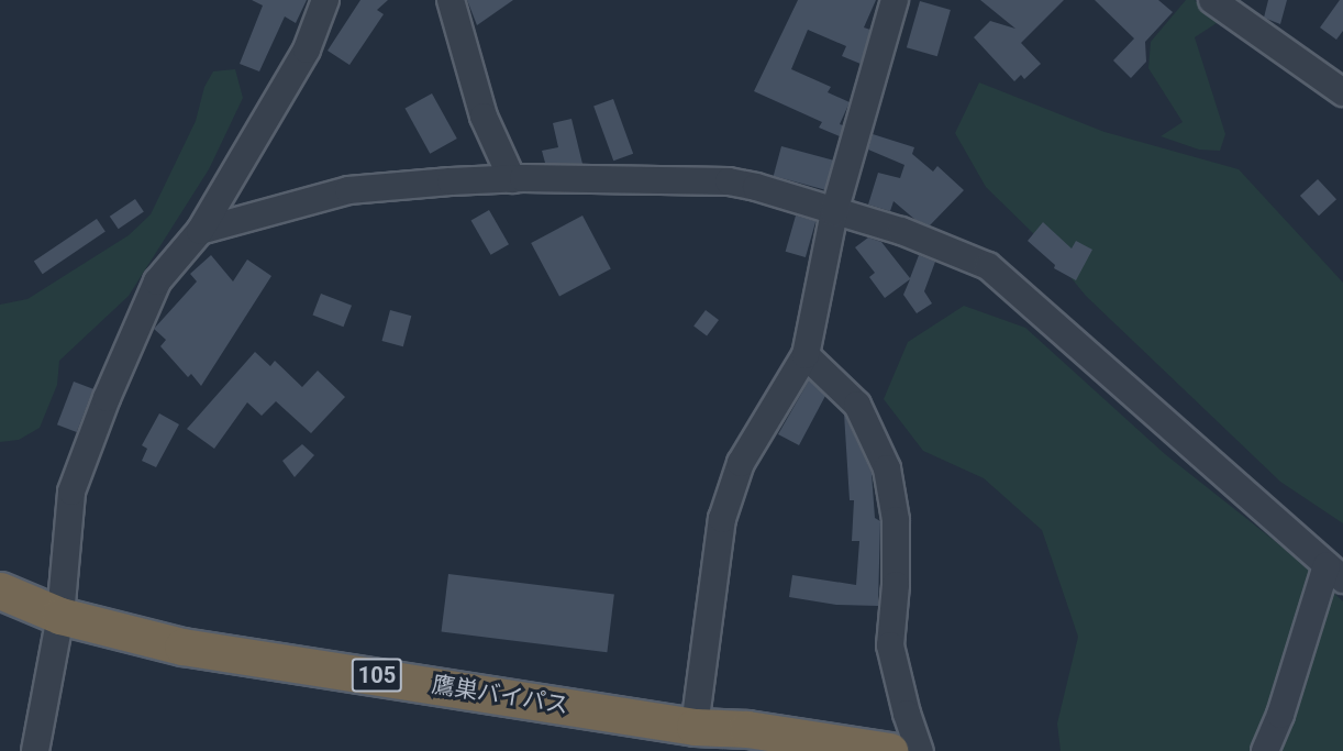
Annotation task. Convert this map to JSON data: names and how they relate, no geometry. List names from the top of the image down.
{
  "streets": {
    "highway": ["105", "鷹巣バイパス"]
  }
}
